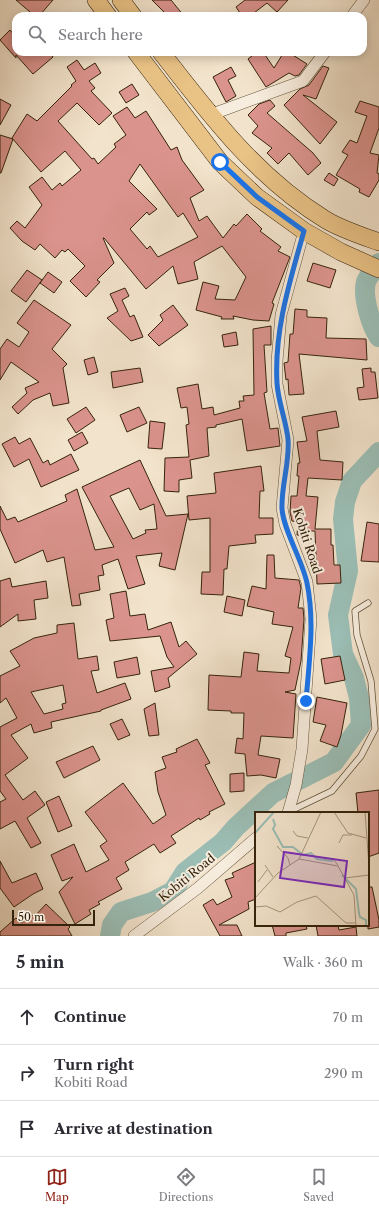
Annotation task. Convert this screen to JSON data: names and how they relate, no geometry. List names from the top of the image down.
{
  "streets": {
    "street": ["Kobiti Road"]
  },
  "scale_bar": "50 m",
  "page": {
    "search": "Search here",
    "scale": "50 m",
    "heading": ["5 min", "Walk · 360 m"],
    "list": [
      ["Continue", "70 m"],
      ["Turn right", "Kobiti Road", "290 m"],
      "Arrive at destination"
    ],
    "nav": ["Map", "Directions", "Saved"]
  }
}
